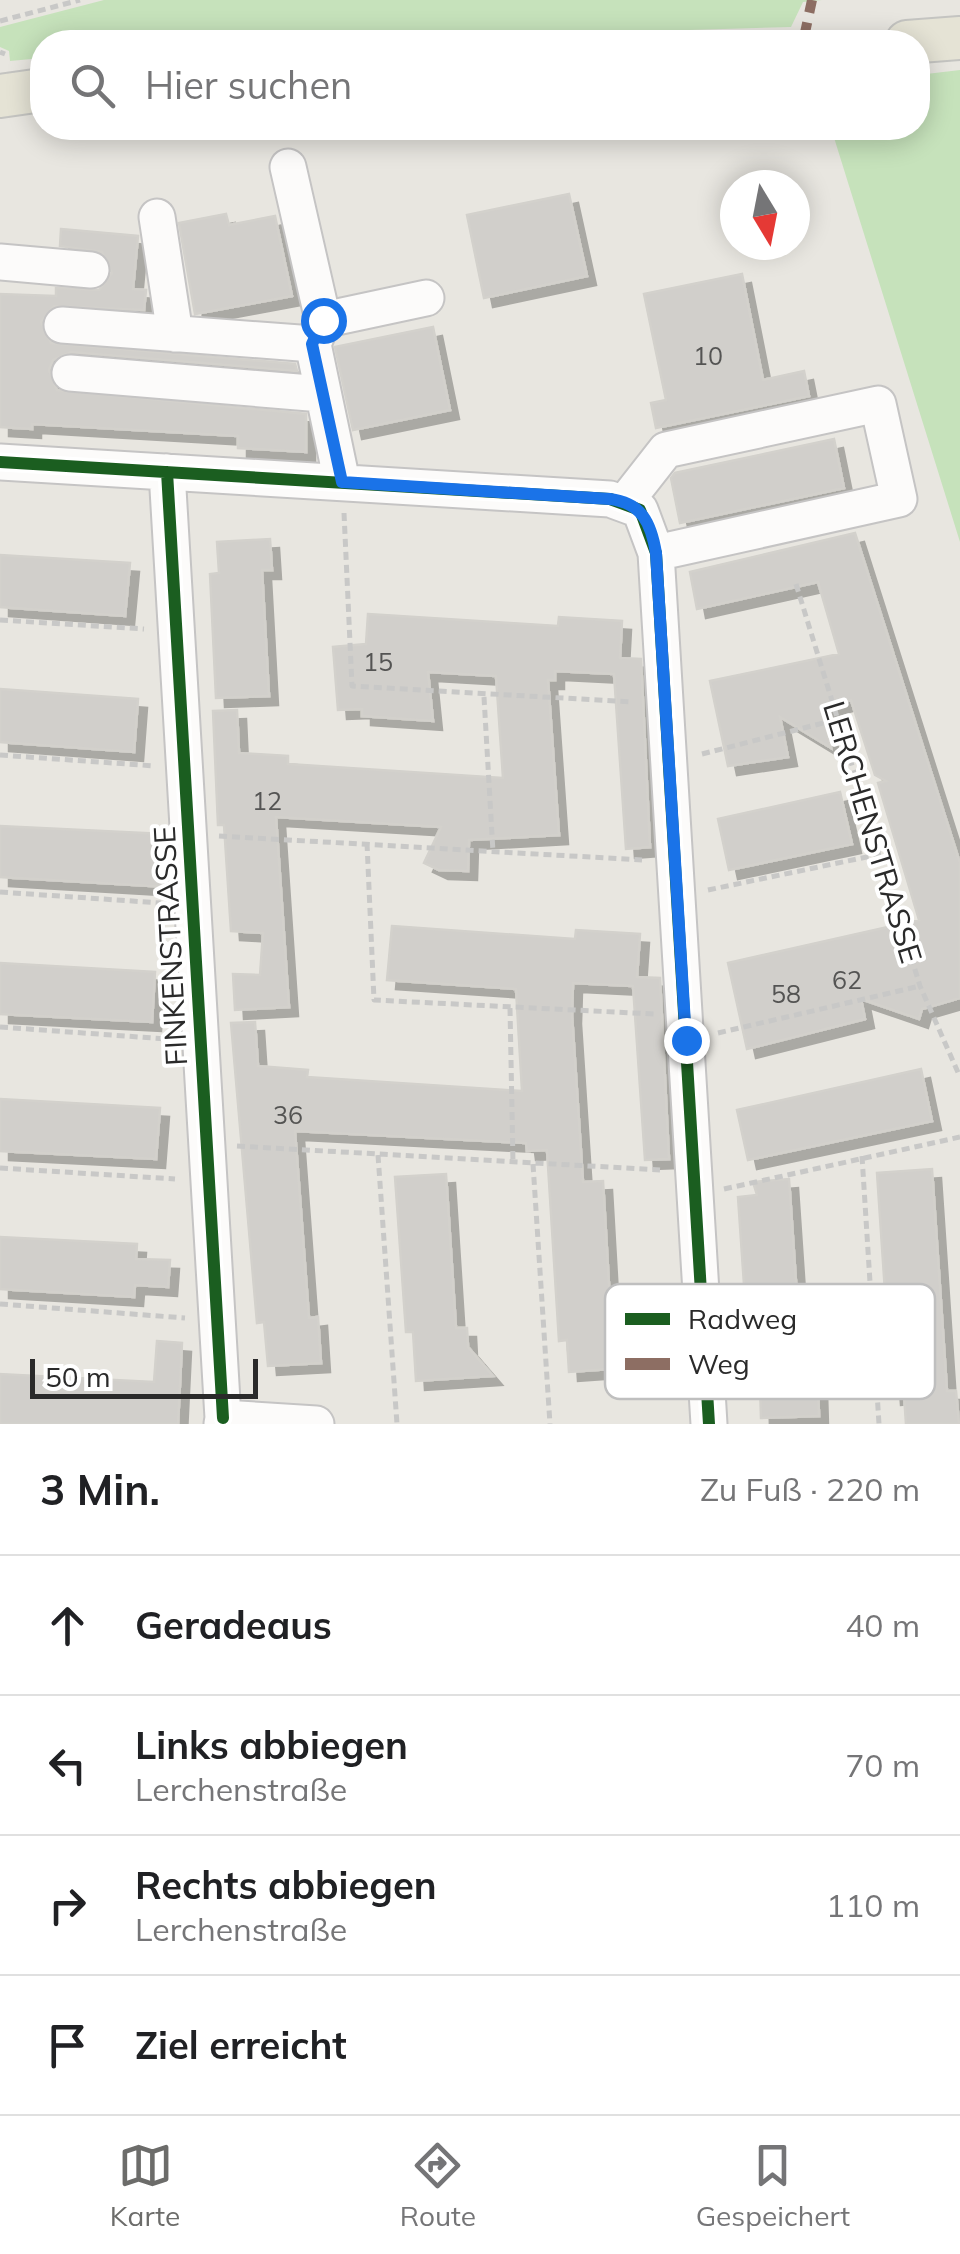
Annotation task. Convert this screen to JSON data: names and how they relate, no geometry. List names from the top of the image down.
{
  "streets": {
    "street": ["FINKENSTRASSE"],
    "path": ["LERCHENSTRASSE"]
  },
  "house_numbers": [
    "10",
    "15",
    "12",
    "62",
    "58",
    "36"
  ],
  "legend": ["Radweg", "Weg"],
  "scale_bar": "50 m",
  "north": "bottom",
  "page": {
    "search": "Hier suchen",
    "scale": "50 m",
    "heading": ["3 Min.", "Zu Fuß · 220 m"],
    "list": [
      ["Geradeaus", "40 m"],
      ["Links abbiegen", "Lerchenstraße", "70 m"],
      ["Rechts abbiegen", "Lerchenstraße", "110 m"],
      "Ziel erreicht"
    ],
    "nav": ["Karte", "Route", "Gespeichert"]
  }
}
